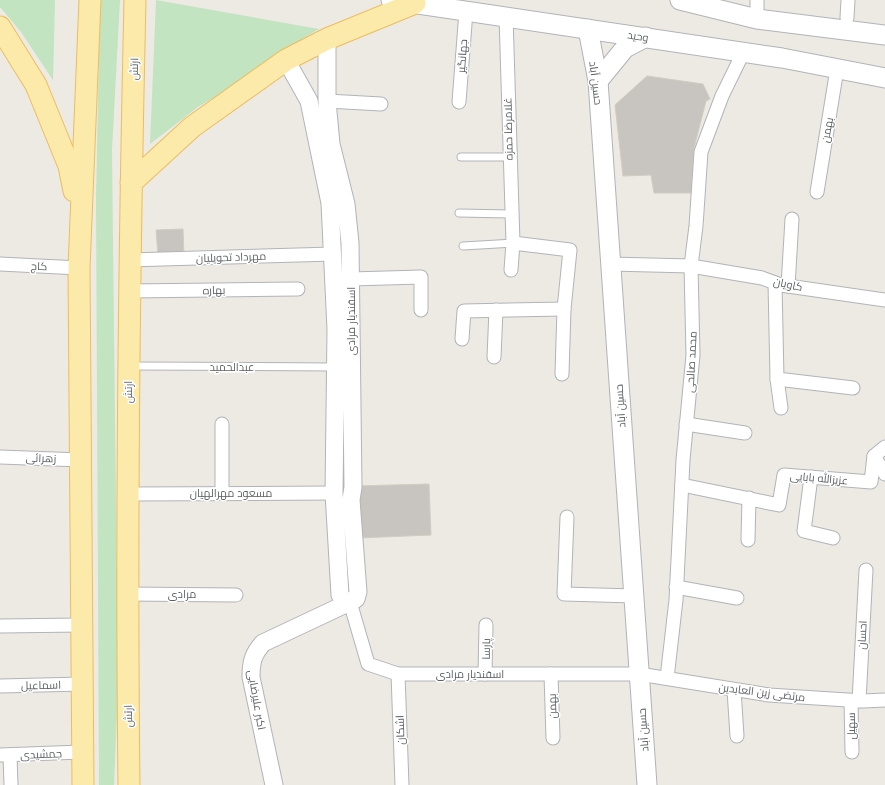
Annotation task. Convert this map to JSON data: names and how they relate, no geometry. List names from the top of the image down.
{
  "streets": {
    "main road": ["وحید", "ارتش", "حسین آباد"],
    "street": [
      "جهانگیر",
      "غلامرضا حمزه",
      "بهمن",
      "مهرداد تحویلیان",
      "کاج",
      "کاویان",
      "بهاره",
      "اسفندیار مرادی",
      "محمد صالحی",
      "زهرائی",
      "عزیزالله بابایی",
      "مسعود مهرالهیان",
      "مرادی",
      "احسان",
      "پارسا",
      "اسماعیل",
      "مرتضی زین العابدین",
      "اکبر علیرضایی",
      "سهیل",
      "اشکان",
      "جمشیدی"
    ],
    "lane": ["عبدالحمید"]
  },
  "crossings": [
    ["وحید", "جهانگیر"],
    ["وحید", "حسین آباد"],
    ["وحید", "غلامرضا حمزه"],
    ["وحید", "بهمن"],
    ["وحید", "محمد صالحی"],
    ["ارتش", "مهرداد تحویلیان"],
    ["ارتش", "بهاره"],
    ["ارتش", "عبدالحمید"],
    ["ارتش", "مسعود مهرالهیان"],
    ["ارتش", "مرادی"],
    ["حسین آباد", "کاویان"],
    ["حسین آباد", "اسفندیار مرادی"],
    ["حسین آباد", "مرتضی زین العابدین"],
    ["بهمن", "اسفندیار مرادی"],
    ["مهرداد تحویلیان", "اسفندیار مرادی"],
    ["کاویان", "محمد صالحی"],
    ["اسفندیار مرادی", "عبدالحمید"],
    ["اسفندیار مرادی", "مسعود مهرالهیان"],
    ["اسفندیار مرادی", "پارسا"],
    ["اسفندیار مرادی", "مرتضی زین العابدین"],
    ["اسفندیار مرادی", "اکبر علیرضایی"],
    ["اسفندیار مرادی", "اشکان"],
    ["محمد صالحی", "عزیزالله بابایی"],
    ["محمد صالحی", "مرتضی زین العابدین"],
    ["احسان", "مرتضی زین العابدین"],
    ["احسان", "سهیل"],
    ["مرتضی زین العابدین", "سهیل"]
  ]
}
